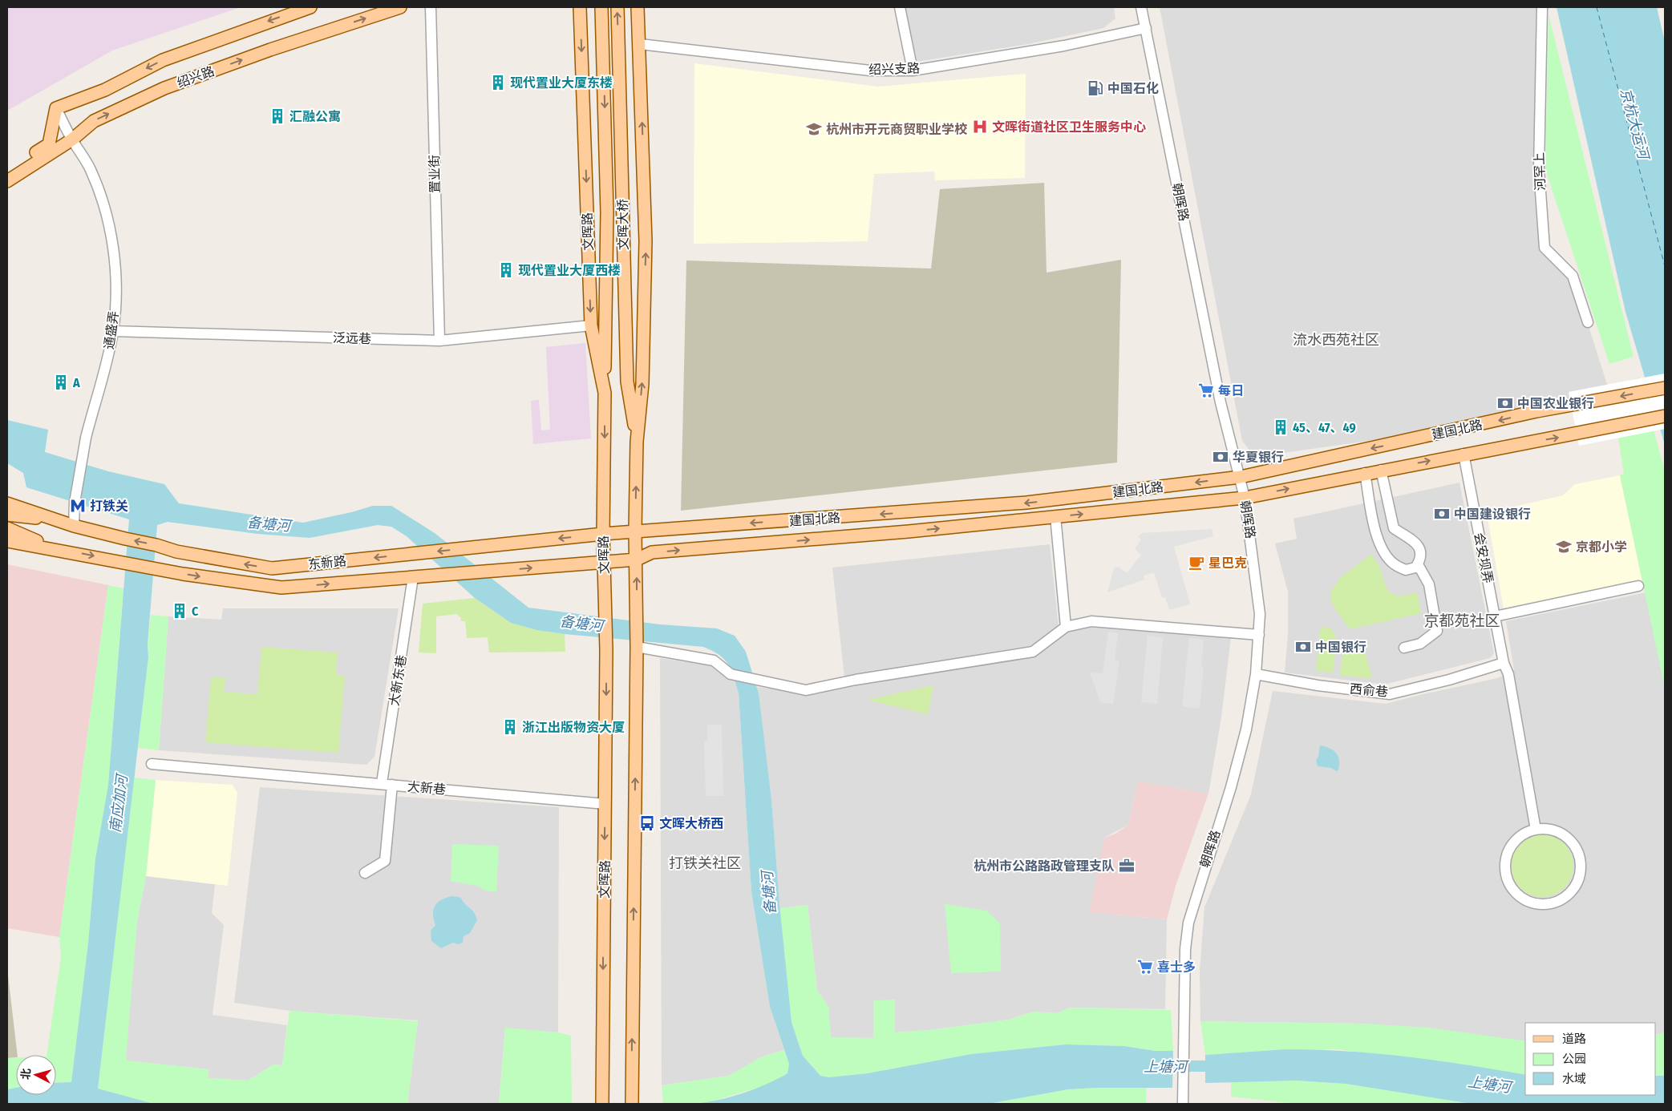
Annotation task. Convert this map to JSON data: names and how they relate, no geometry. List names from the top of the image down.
{
  "streets": {
    "main road": [
      "绍兴路",
      "文晖大桥",
      "文晖路",
      "建国北路",
      "东新路"
    ],
    "street": [
      "绍兴支路",
      "河罕上",
      "置业街",
      "朝晖路",
      "通盛弄",
      "泛远巷",
      "会安坝弄",
      "大新东巷",
      "西俞巷",
      "大新巷"
    ]
  },
  "crossings": [
    ["绍兴支路", "朝晖路"],
    ["绍兴路", "通盛弄"],
    ["置业街", "泛远巷"],
    ["朝晖路", "建国北路"],
    ["朝晖路", "西俞巷"],
    ["文晖大桥", "文晖路"],
    ["文晖路", "泛远巷"],
    ["文晖路", "建国北路"],
    ["文晖路", "东新路"],
    ["文晖路", "大新巷"],
    ["通盛弄", "泛远巷"],
    ["通盛弄", "东新路"],
    ["建国北路", "会安坝弄"],
    ["建国北路", "东新路"],
    ["会安坝弄", "西俞巷"],
    ["东新路", "大新东巷"],
    ["大新东巷", "大新巷"]
  ],
  "districts": ["流水西苑社区", "京都苑社区", "打铁关社区"],
  "water": [
    "京杭大运河",
    "备塘河",
    "南应加河",
    "上塘河"
  ],
  "places": {
    "building": [
      "现代置业大厦东楼",
      "汇融公寓",
      "现代置业大厦西楼",
      "A",
      "45、47、49",
      "C",
      "浙江出版物资大厦"
    ],
    "fuel station": ["中国石化"],
    "hospital": ["文晖街道社区卫生服务中心"],
    "school or university": ["杭州市开元商贸职业学校", "京都小学"],
    "supermarket": ["每日", "喜士多"],
    "bank": [
      "中国农业银行",
      "华夏银行",
      "中国建设银行",
      "中国银行"
    ],
    "metro station": ["打铁关"],
    "cafe": ["星巴克"],
    "bus stop": ["文晖大桥西"],
    "office": ["杭州市公路路政管理支队"]
  },
  "legend": ["道路", "公园", "水域"],
  "north": "left"
}
